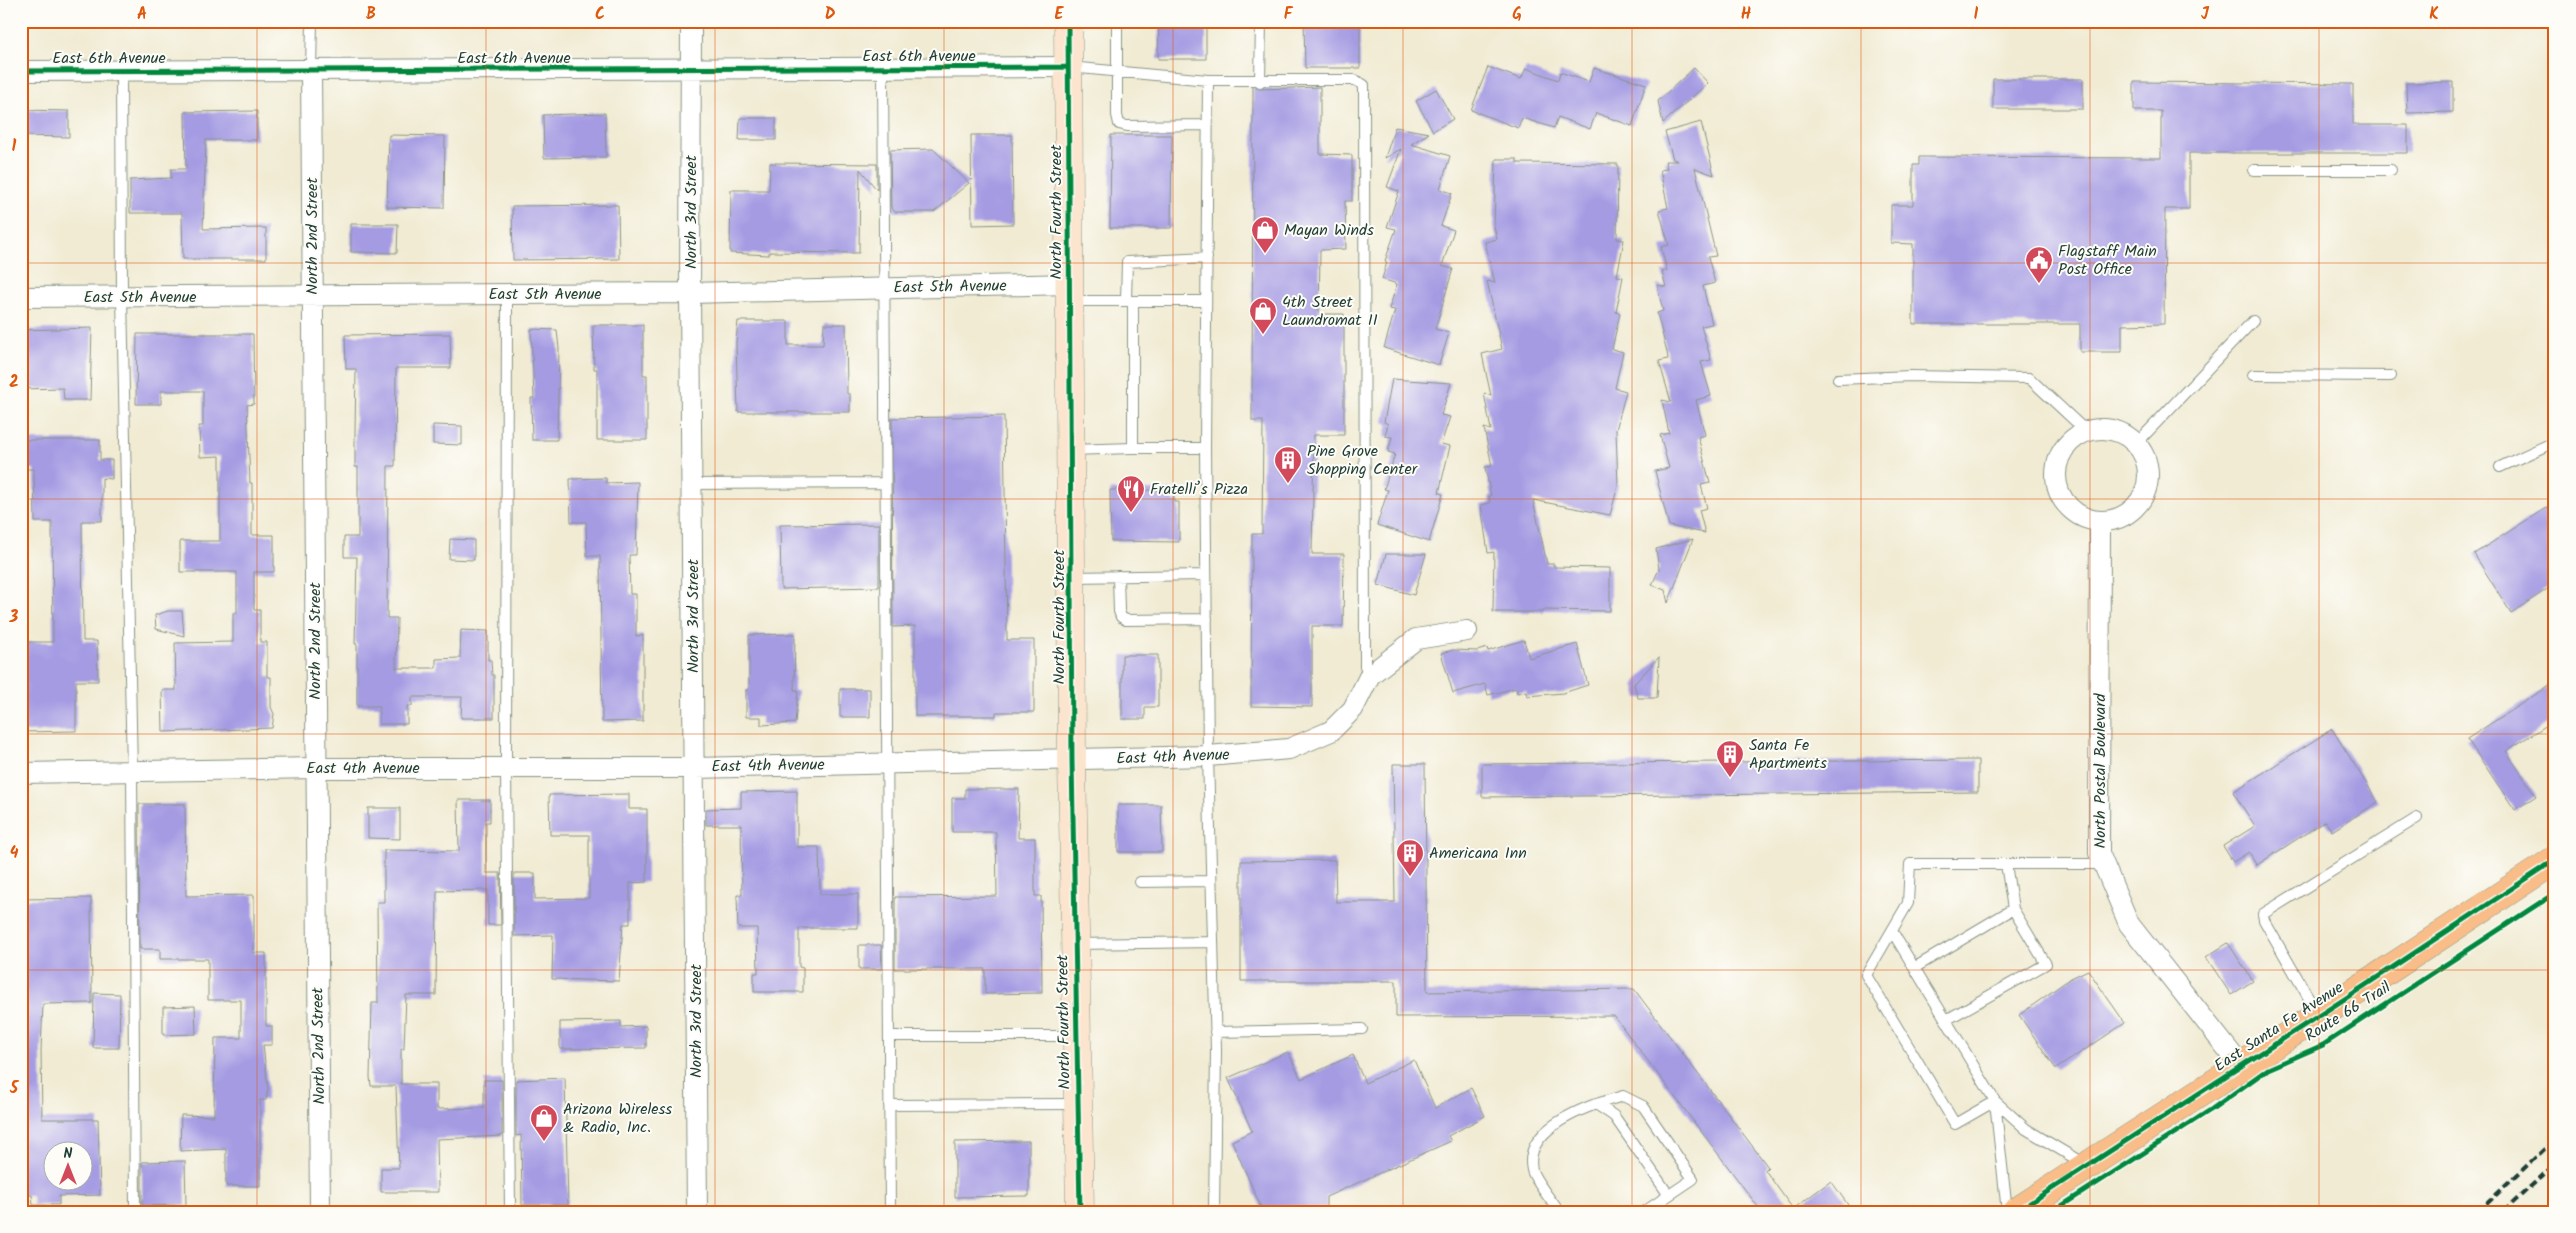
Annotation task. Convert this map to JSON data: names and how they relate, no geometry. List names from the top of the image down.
{
  "streets": {
    "main road": ["North Fourth Street", "East Santa Fe Avenue"],
    "street": [
      "East 6th Avenue",
      "North 3rd Street",
      "North 2nd Street",
      "East 5th Avenue",
      "East 4th Avenue",
      "North Postal Boulevard"
    ],
    "cycle path": ["Route 66 Trail"]
  },
  "crossings": [
    ["East 6th Avenue", "North 3rd Street"],
    ["East 6th Avenue", "North Fourth Street"],
    ["East 6th Avenue", "North 2nd Street"],
    ["North 3rd Street", "East 5th Avenue"],
    ["North 3rd Street", "East 4th Avenue"],
    ["North Fourth Street", "East 5th Avenue"],
    ["North Fourth Street", "East 4th Avenue"],
    ["North 2nd Street", "East 5th Avenue"],
    ["North 2nd Street", "East 4th Avenue"],
    ["North Postal Boulevard", "East Santa Fe Avenue"]
  ],
  "places": {
    "shop": ["Mayan Winds", "4th Street Laundromat II", "Arizona Wireless & Radio, Inc."],
    "public building": ["Flagstaff Main Post Office"],
    "building": ["Pine Grove Shopping Center", "Santa Fe Apartments", "Americana Inn"],
    "restaurant": ["Fratelli’s Pizza"]
  },
  "north": "top",
  "grid": {
    "columns": [
      "A",
      "B",
      "C",
      "D",
      "E",
      "F",
      "G",
      "H",
      "I",
      "J",
      "K"
    ],
    "rows": [
      "1",
      "2",
      "3",
      "4",
      "5"
    ]
  }
}
